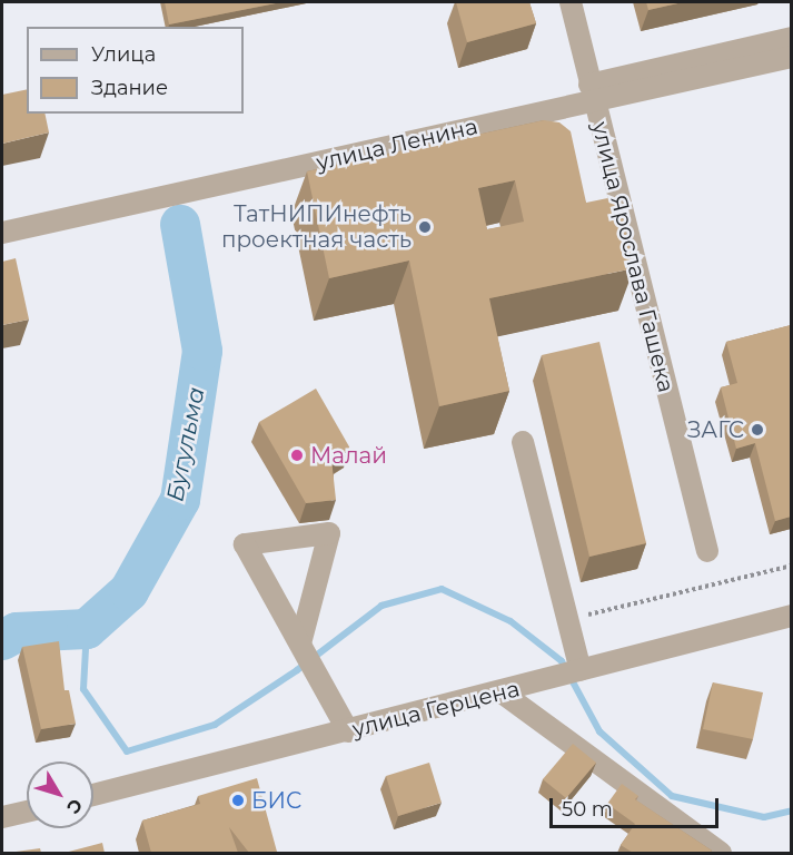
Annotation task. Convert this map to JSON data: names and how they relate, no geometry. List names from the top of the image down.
{
  "streets": {
    "street": ["улица Ленина", "улица Ярослава Гашека", "улица Герцена"]
  },
  "crossings": [
    ["улица Ленина", "улица Ярослава Гашека"]
  ],
  "water": ["Бугульма"],
  "places": [
    "ТатНИПИнефть проектная часть",
    "ЗАГС",
    "Малай",
    "БИС"
  ],
  "legend": ["Улица", "Здание"],
  "scale_bar": "50 m",
  "north": "bottom right"
}
